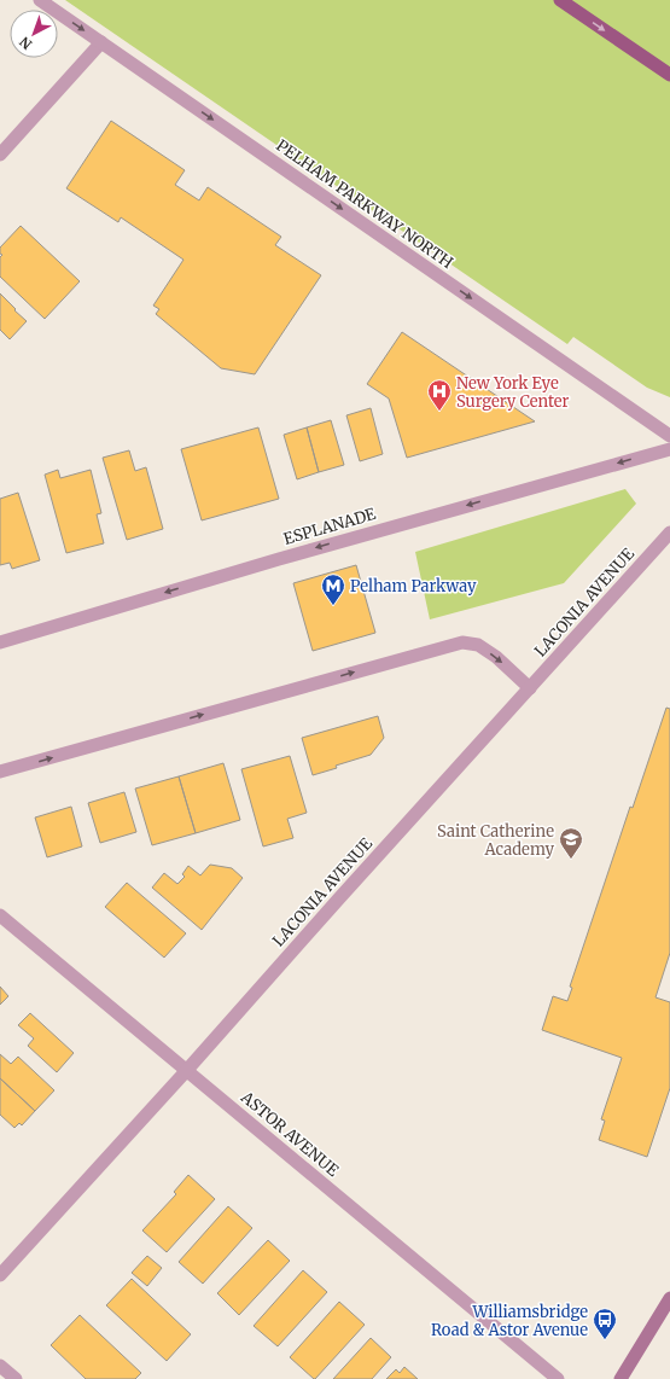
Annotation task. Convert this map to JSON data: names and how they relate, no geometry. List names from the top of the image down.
{
  "streets": {
    "street": [
      "PELHAM PARKWAY NORTH",
      "ESPLANADE",
      "LACONIA AVENUE",
      "ASTOR AVENUE"
    ]
  },
  "crossings": [
    ["LACONIA AVENUE", "ASTOR AVENUE"]
  ],
  "one_way": ["PELHAM PARKWAY NORTH", "ESPLANADE"],
  "places": {
    "hospital": ["New York Eye Surgery Center"],
    "metro station": ["Pelham Parkway"],
    "school or university": ["Saint Catherine Academy"],
    "bus stop": ["Williamsbridge Road & Astor Avenue"]
  },
  "north": "bottom left"
}
